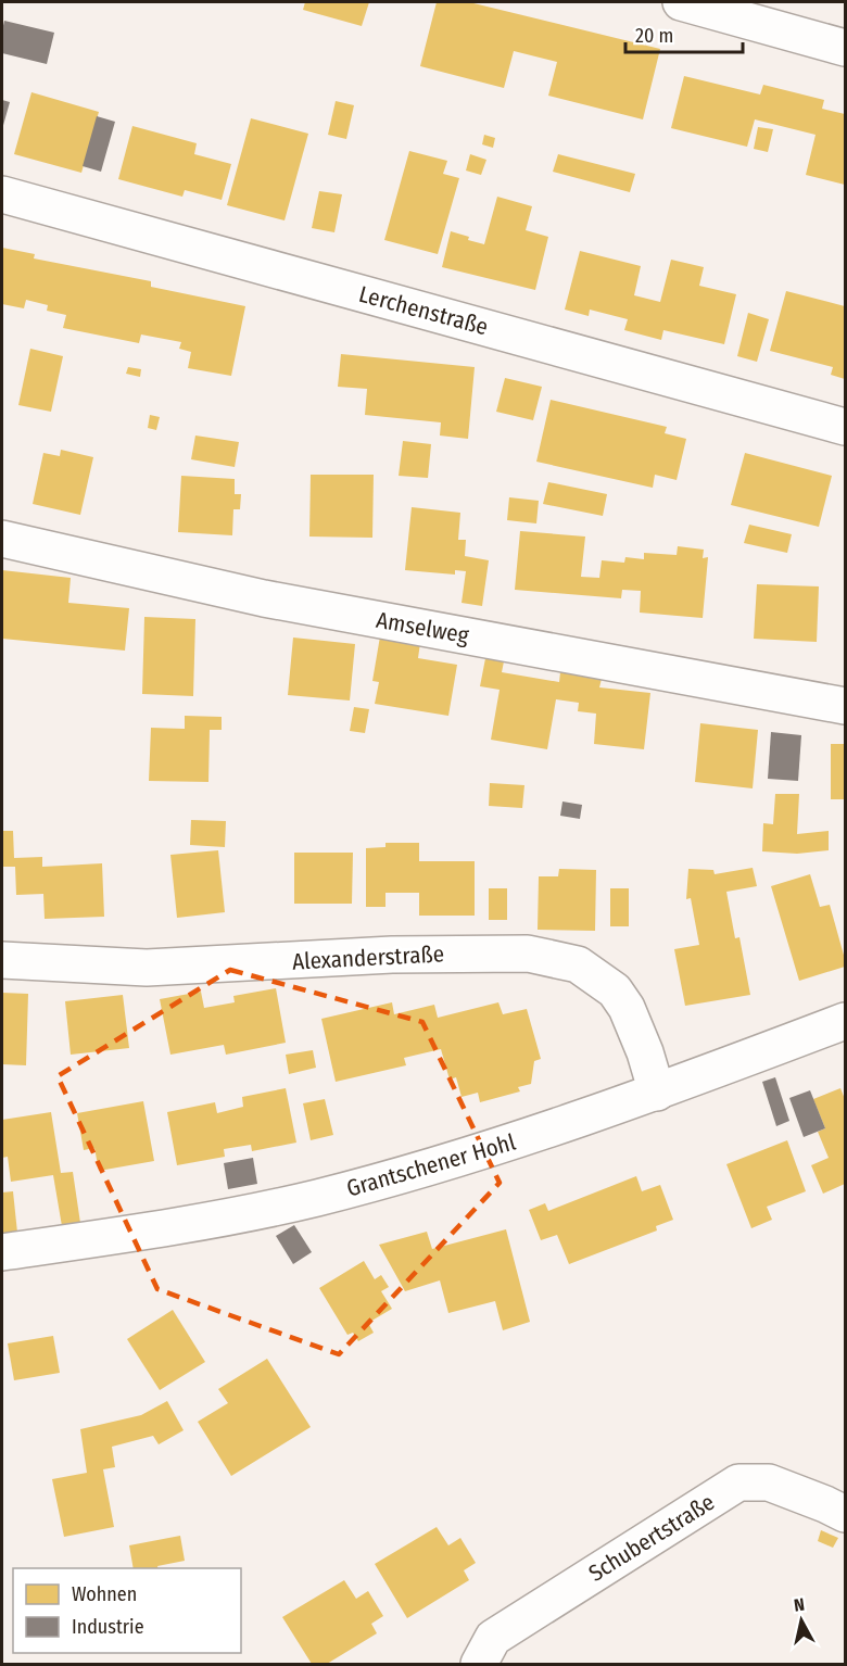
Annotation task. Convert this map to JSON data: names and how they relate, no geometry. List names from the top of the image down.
{
  "streets": {
    "street": [
      "Lerchenstraße",
      "Amselweg",
      "Alexanderstraße",
      "Grantschener Hohl",
      "Schubertstraße"
    ]
  },
  "crossings": [
    ["Alexanderstraße", "Grantschener Hohl"]
  ],
  "legend": ["Wohnen", "Industrie"],
  "scale_bar": "20 m",
  "north": "top"
}
